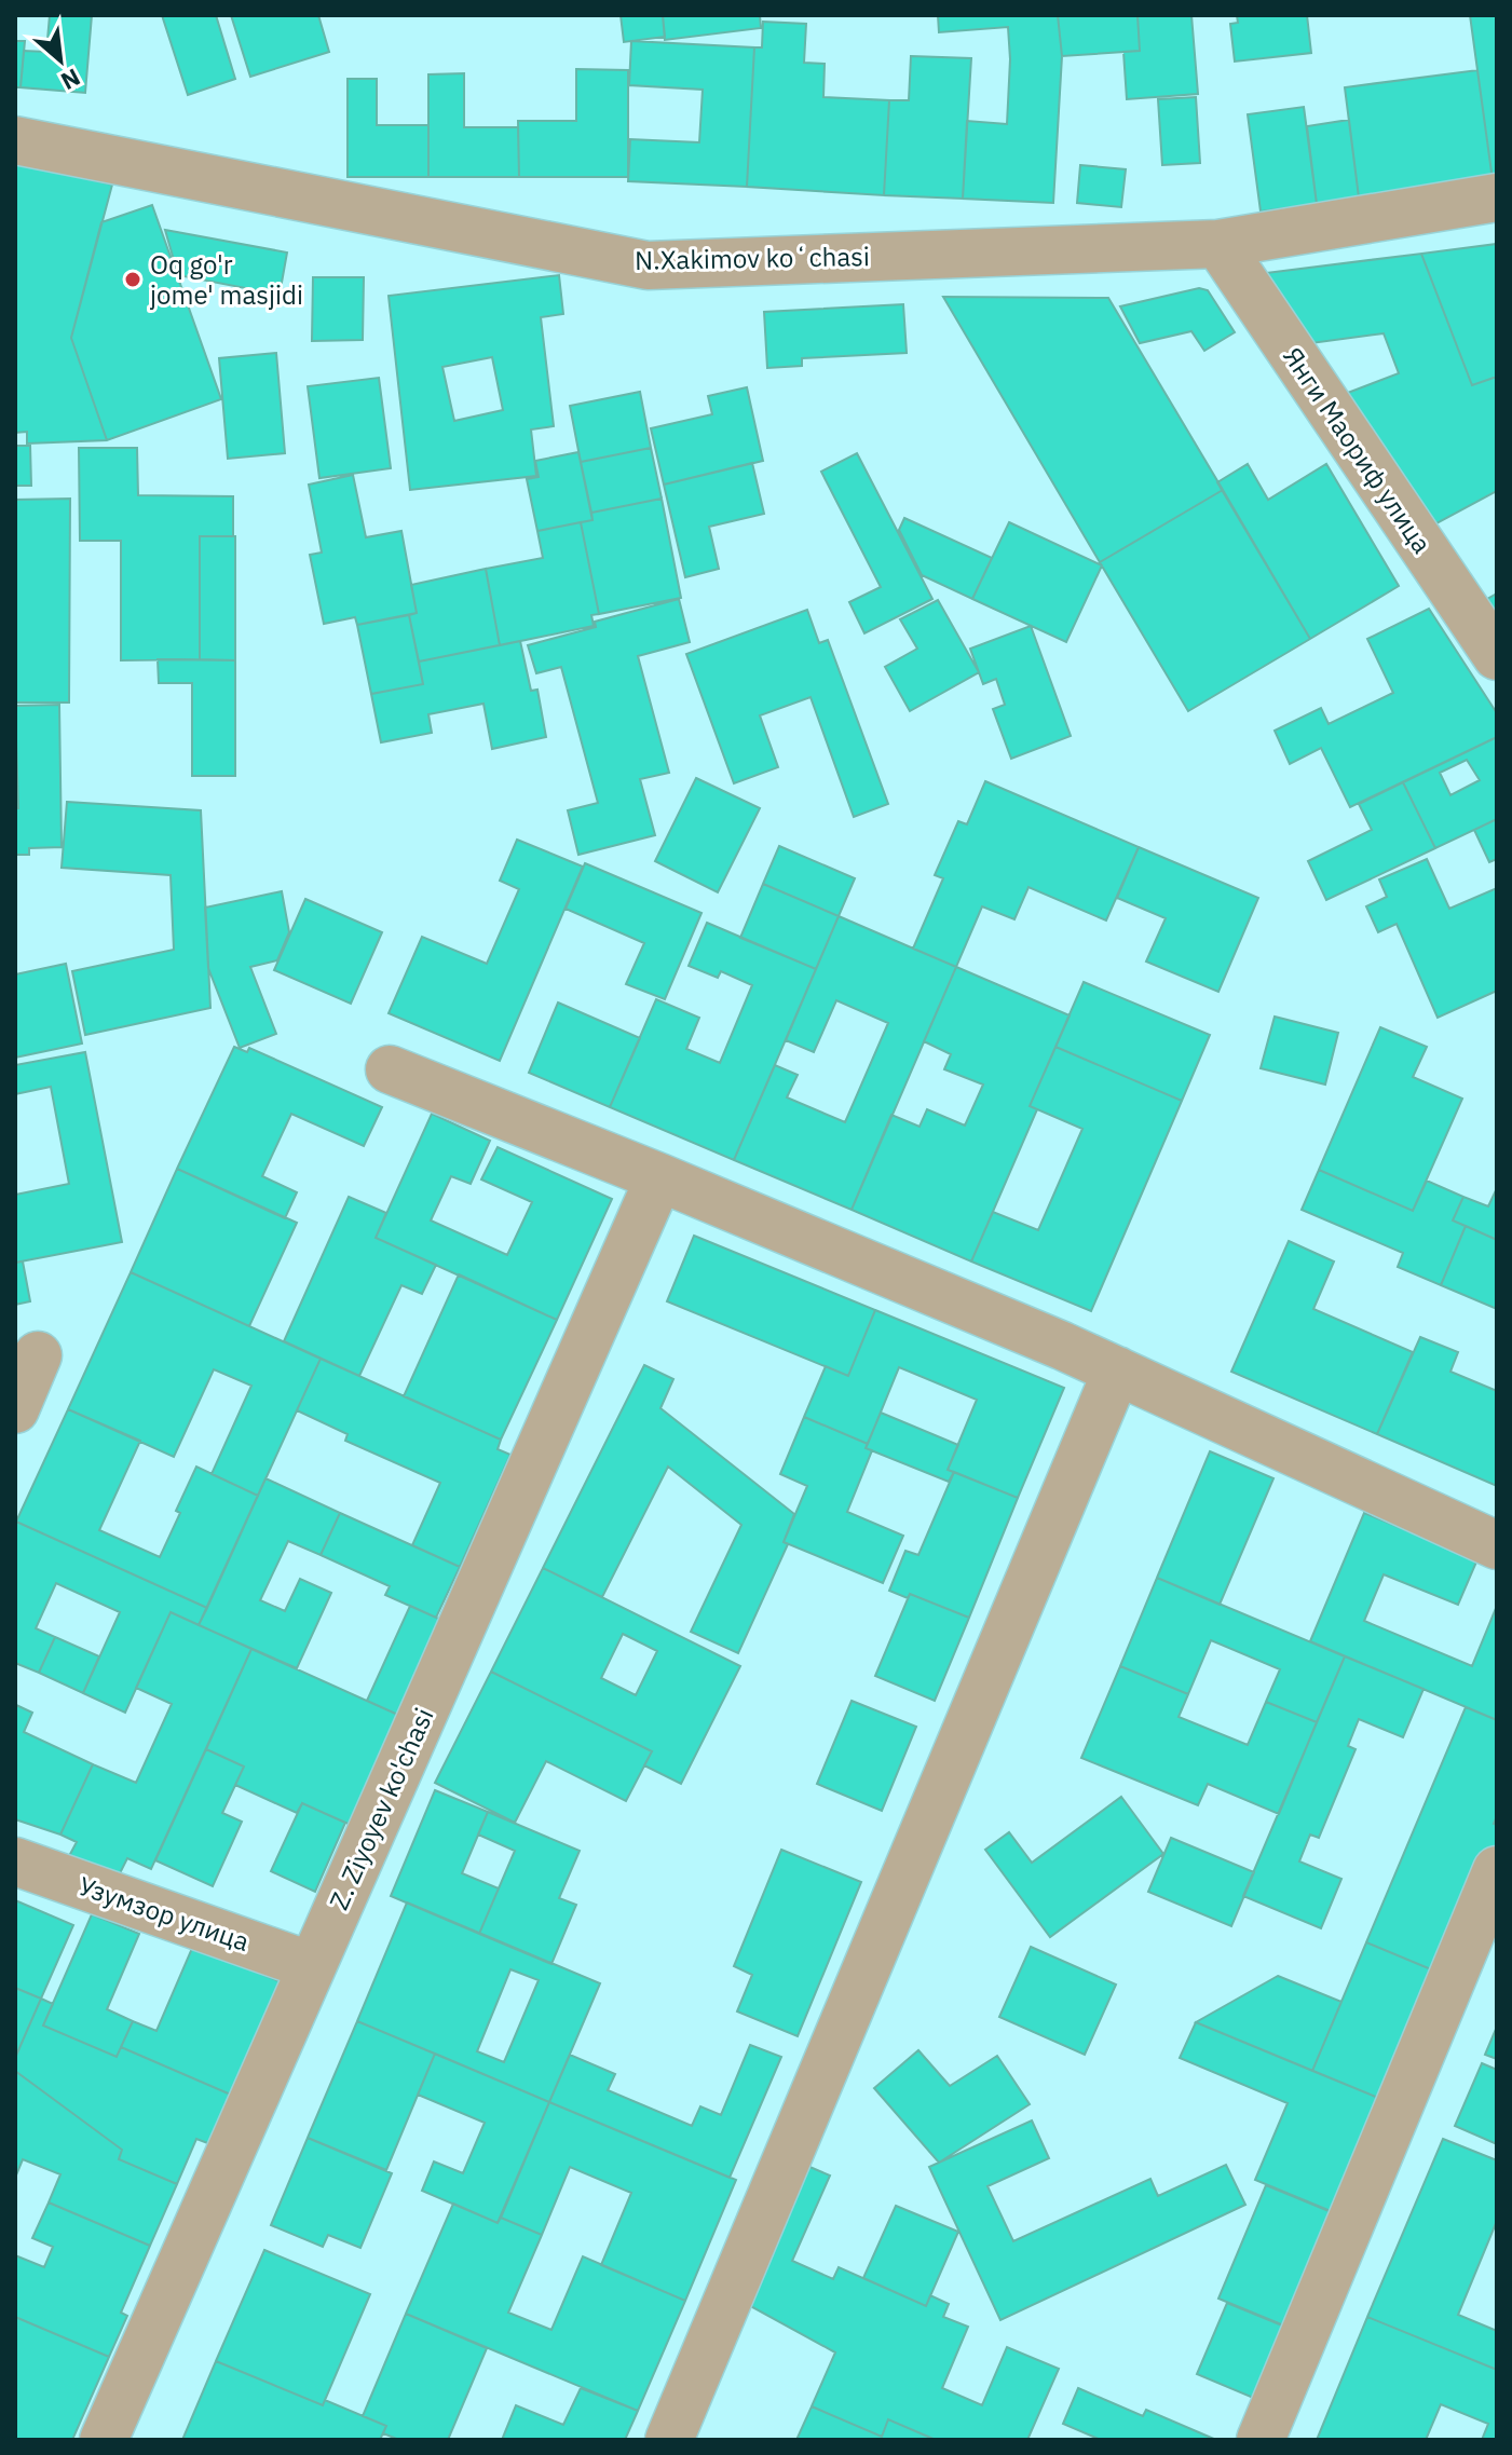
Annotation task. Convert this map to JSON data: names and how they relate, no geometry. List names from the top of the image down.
{
  "streets": {
    "street": [
      "N.Xakimov koʻchasi",
      "Янги Маориф улица",
      "Z. Ziyoyev ko'chasi",
      "Узумзор улица"
    ]
  },
  "crossings": [
    ["N.Xakimov koʻchasi", "Янги Маориф улица"],
    ["Z. Ziyoyev ko'chasi", "Узумзор улица"]
  ],
  "places": ["Oq go'r jome' masjidi"],
  "north": "bottom right"
}
